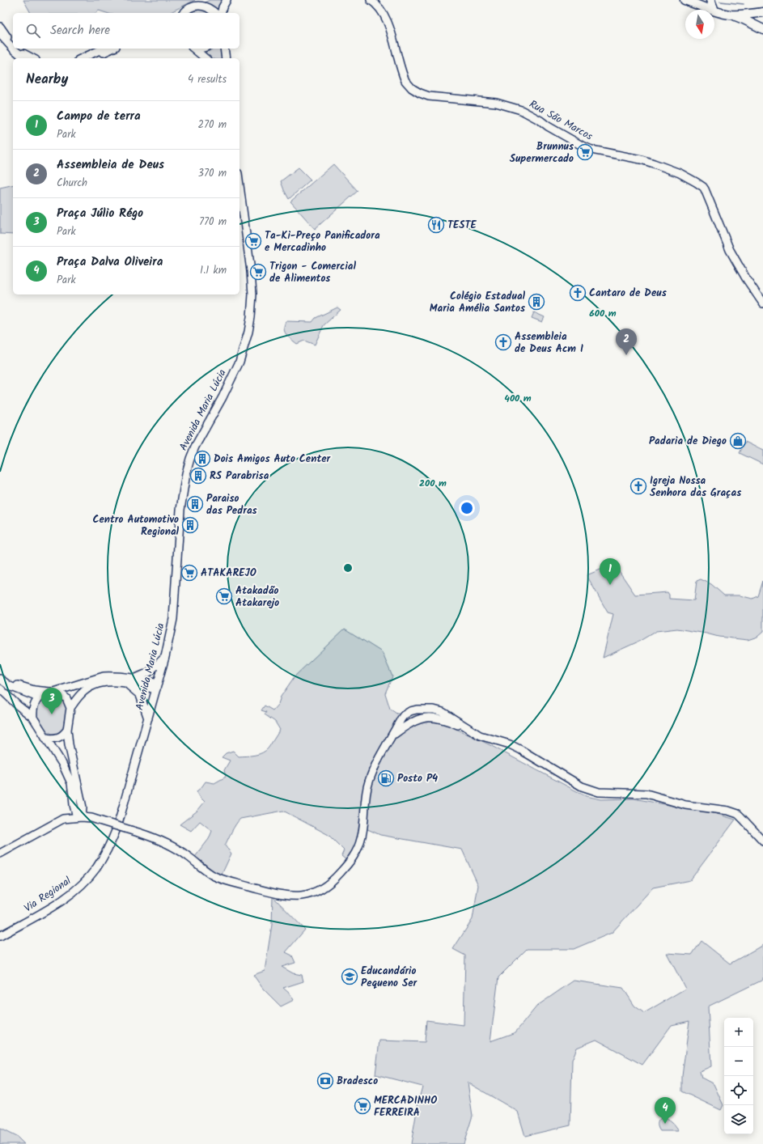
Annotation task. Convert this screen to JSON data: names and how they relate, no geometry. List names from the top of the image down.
{
  "streets": {
    "main road": ["Rua São Marcos", "Avenida Maria Lúcia", "Via Regional"]
  },
  "crossings": [
    ["Avenida Maria Lúcia", "Via Regional"]
  ],
  "places": {
    "supermarket": [
      "Brunnus Supermercado",
      "Ta-Ki-Preço Panificadora e Mercadinho",
      "Trigon - Comercial de Alimentos",
      "ATAKAREJO",
      "Atakadão Atakarejo",
      "MERCADINHO FERREIRA"
    ],
    "restaurant": ["TESTE"],
    "church": ["Cantaro de Deus", "Assembleia de Deus Acm I", "Igreja Nossa Senhora das Graças"],
    "building": [
      "Colégio Estadual Maria Amélia Santos",
      "Dois Amigos Auto Center",
      "RS Parabrisa",
      "Paraiso das Pedras",
      "Centro Automotivo Regional"
    ],
    "shop": ["Padaria de Diego"],
    "fuel station": ["Posto P4"],
    "school or university": ["Educandário Pequeno Ser"],
    "bank": ["Bradesco"]
  },
  "north": "bottom",
  "page": {
    "search": "Search here",
    "heading": ["Nearby", "4 results"],
    "list": [
      {
        "mark": "1",
        "name": "Campo de terra",
        "note": "Park",
        "value": "270 m"
      },
      {
        "mark": "2",
        "name": "Assembleia de Deus",
        "note": "Church",
        "value": "370 m"
      },
      {
        "mark": "3",
        "name": "Praça Júlio Régo",
        "note": "Park",
        "value": "770 m"
      },
      {
        "mark": "4",
        "name": "Praça Dalva Oliveira",
        "note": "Park",
        "value": "1.1 km"
      }
    ],
    "pins": [
      "2",
      "1",
      "3",
      "4"
    ],
    "map_buttons": ["+", "−"]
  },
  "rings": ["600 m", "400 m", "200 m"]
}
